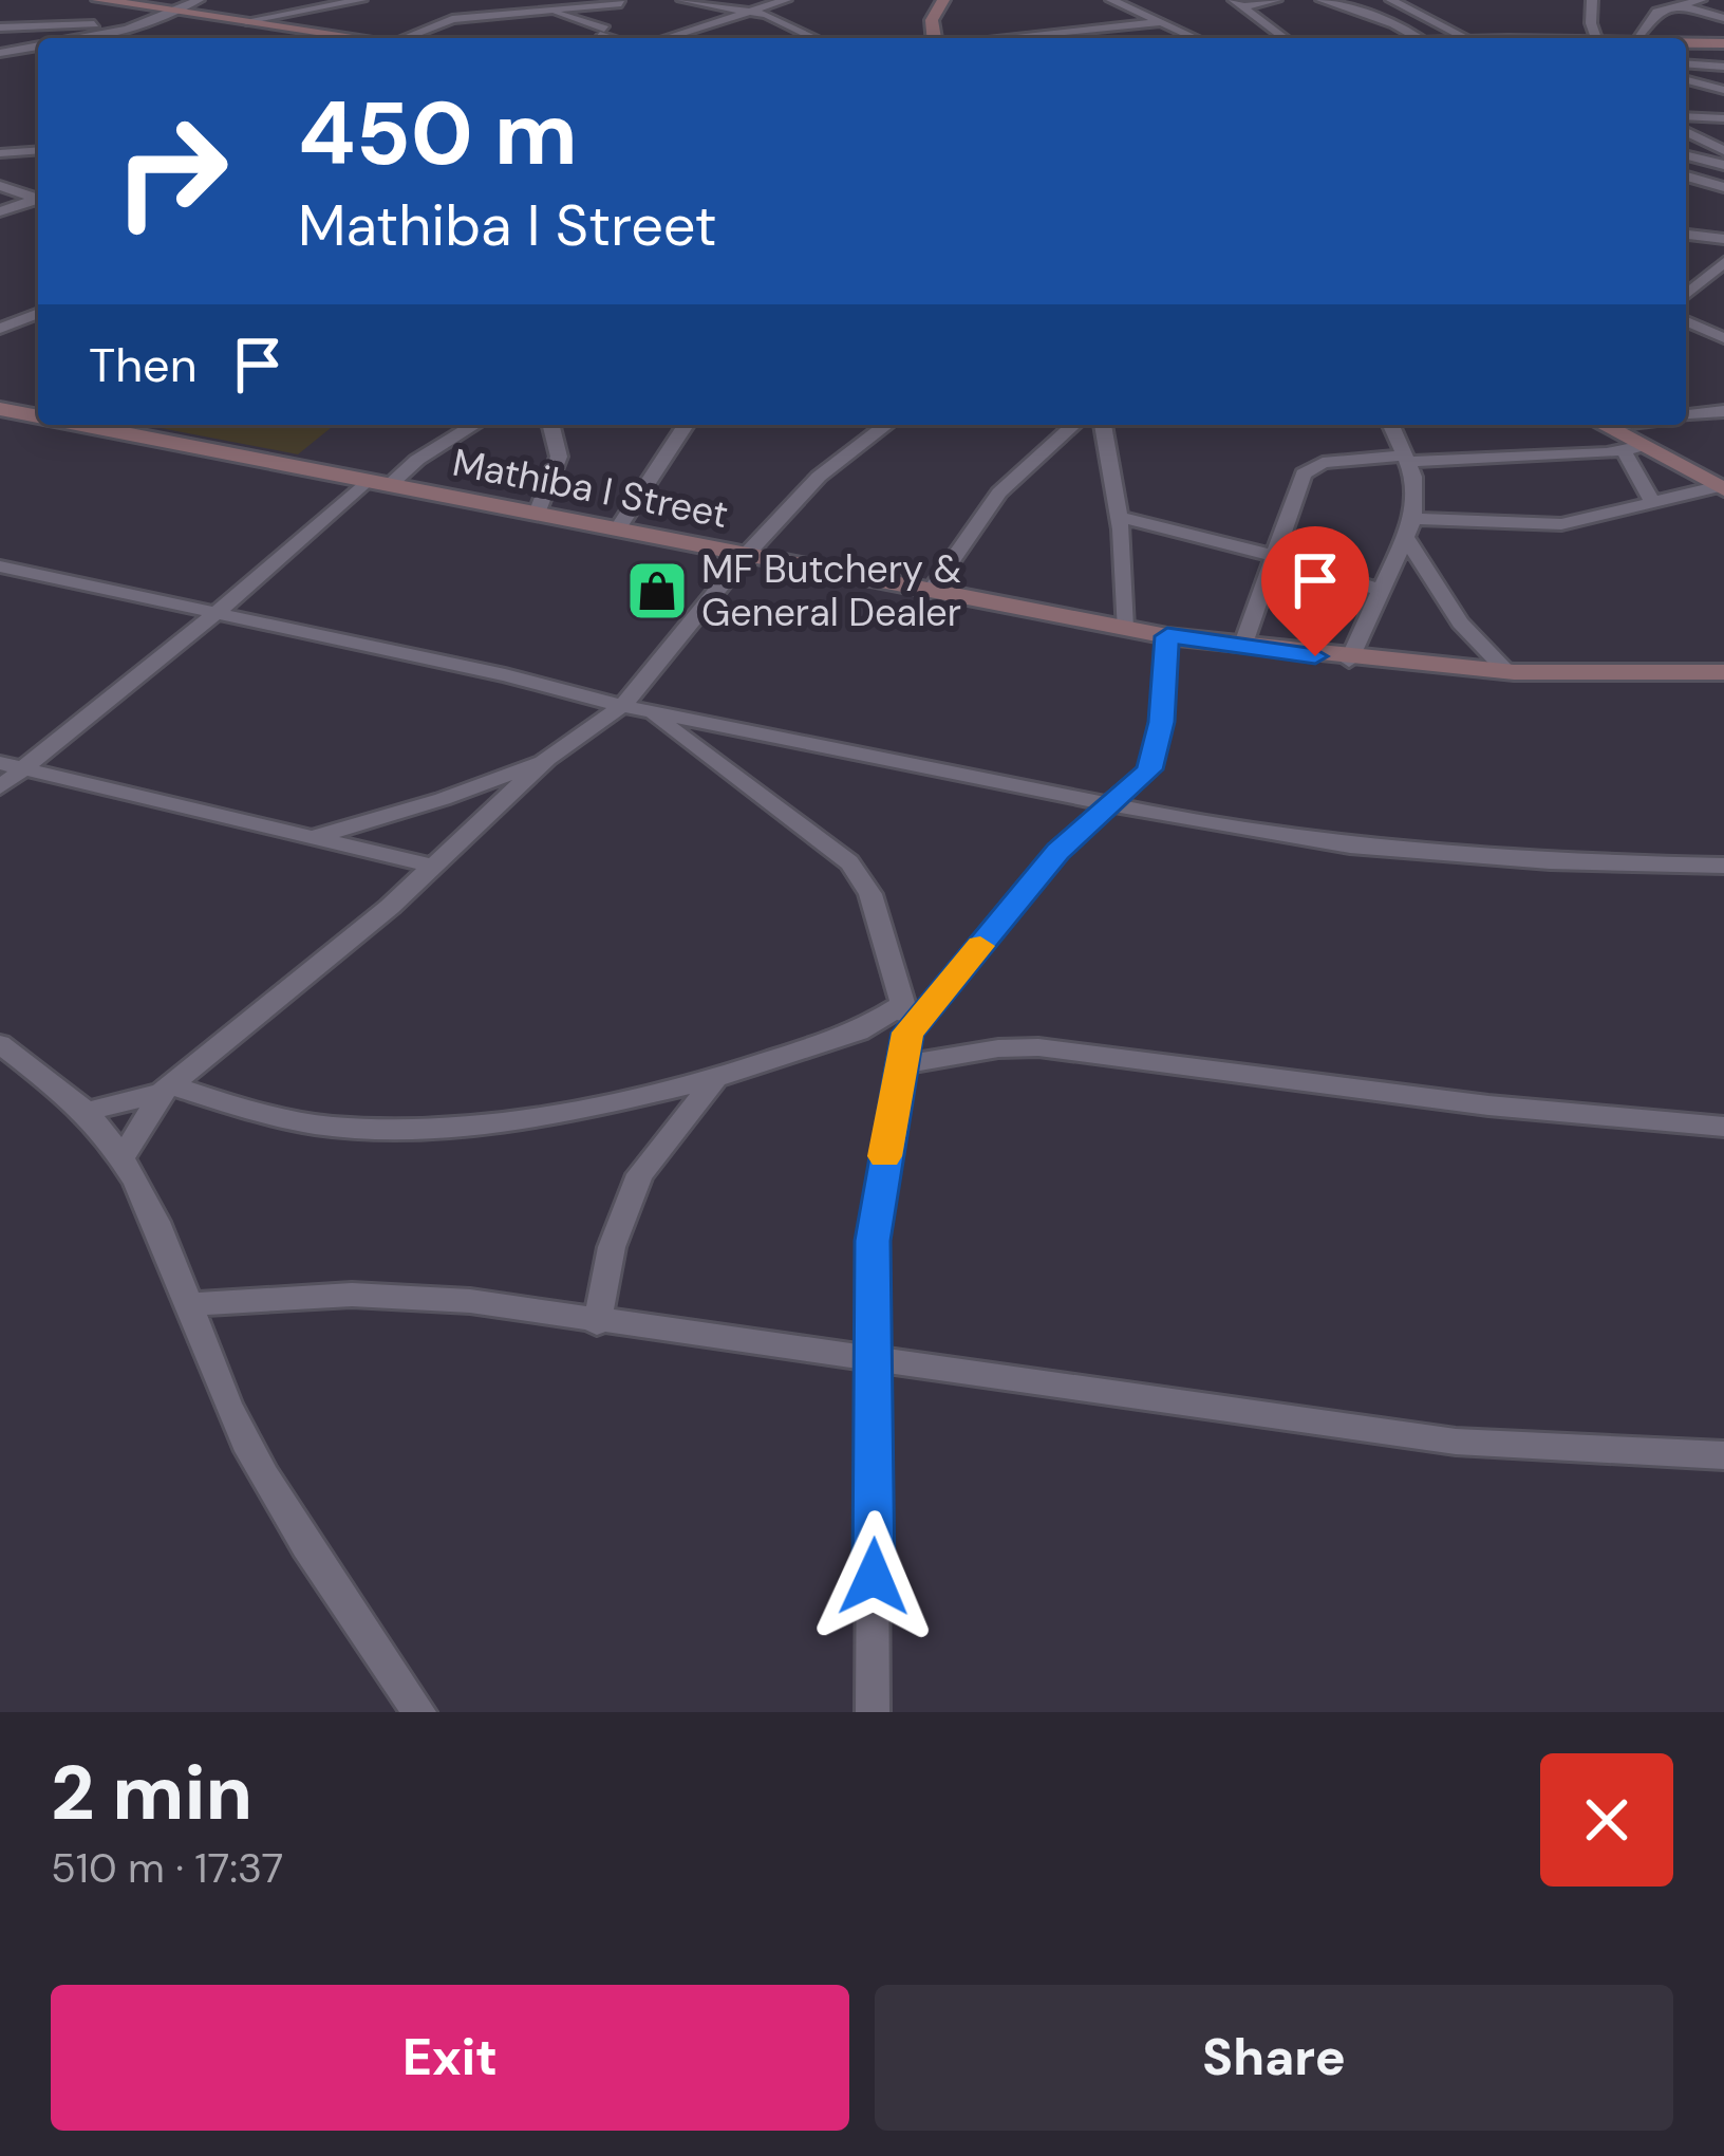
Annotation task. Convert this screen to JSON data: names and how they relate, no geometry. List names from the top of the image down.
{
  "streets": {
    "street": ["Mathiba I Street"]
  },
  "places": {
    "shop": ["MF Butchery & General Dealer"]
  },
  "page": {
    "turn": ["450 m", "Mathiba I Street"],
    "then": "Then",
    "heading": ["2 min", "510 m · 17:37"],
    "buttons": ["Exit", "Share"]
  }
}
